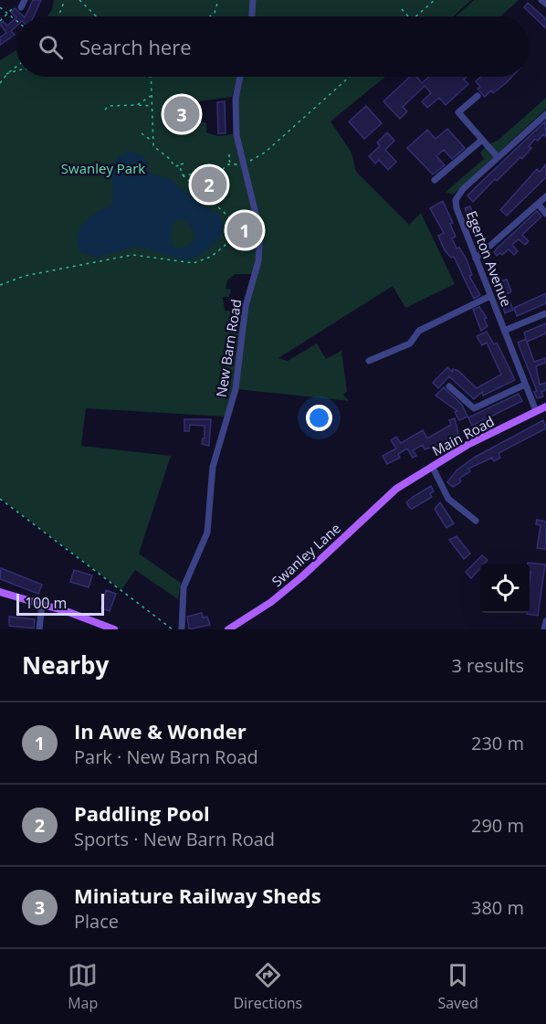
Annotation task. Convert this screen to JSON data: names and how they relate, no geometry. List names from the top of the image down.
{
  "streets": {
    "main road": ["Main Road", "Swanley Lane"],
    "street": ["Egerton Avenue", "New Barn Road"]
  },
  "crossings": [
    ["Egerton Avenue", "Main Road"],
    ["Main Road", "Swanley Lane"]
  ],
  "parks": ["Swanley Park"],
  "scale_bar": "100 m",
  "page": {
    "search": "Search here",
    "pins": ["3", "2", "1"],
    "scale": "100 m",
    "heading": ["Nearby", "3 results"],
    "list": [
      {
        "mark": "1",
        "name": "In Awe & Wonder",
        "note": "Park · New Barn Road",
        "value": "230 m"
      },
      {
        "mark": "2",
        "name": "Paddling Pool",
        "note": "Sports · New Barn Road",
        "value": "290 m"
      },
      {
        "mark": "3",
        "name": "Miniature Railway Sheds",
        "note": "Place",
        "value": "380 m"
      }
    ],
    "nav": ["Map", "Directions", "Saved"]
  }
}
